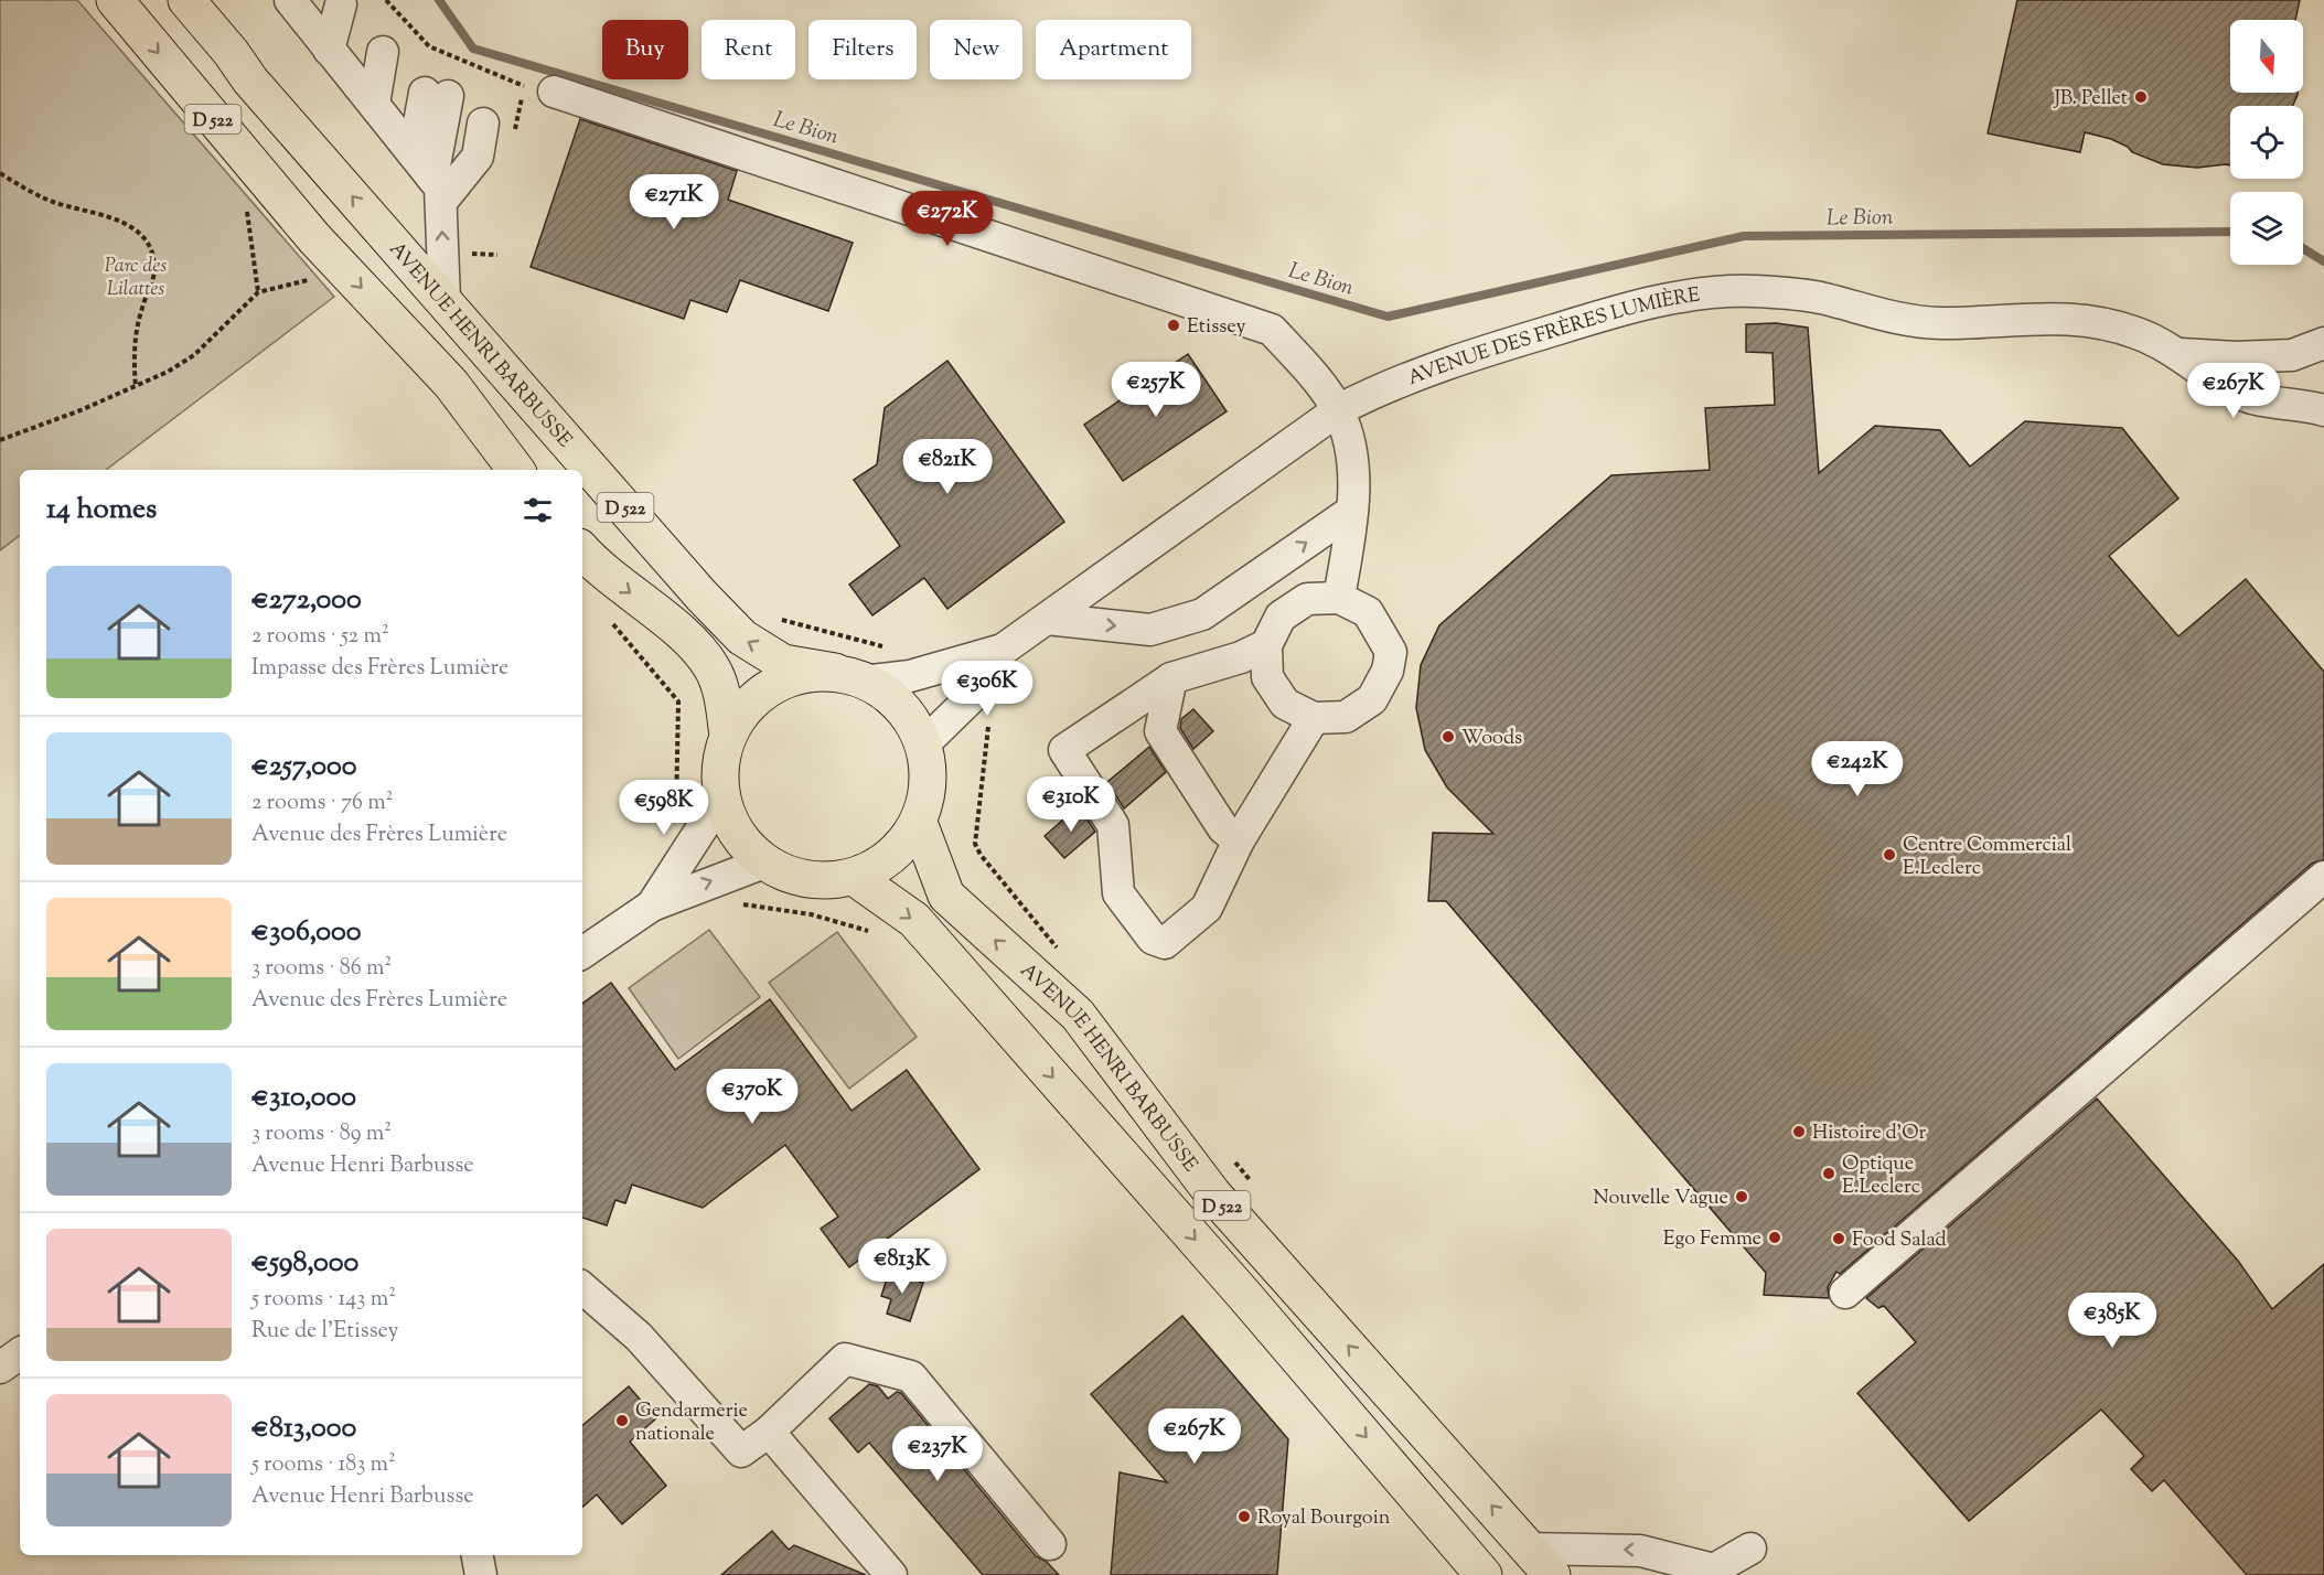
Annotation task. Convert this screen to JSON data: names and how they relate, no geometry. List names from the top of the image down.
{
  "streets": {
    "main road": ["D 522", "AVENUE HENRI BARBUSSE"],
    "street": ["AVENUE DES FRÈRES LUMIÈRE"]
  },
  "crossings": [
    ["D 522", "AVENUE DES FRÈRES LUMIÈRE"],
    ["D 522", "AVENUE HENRI BARBUSSE"],
    ["AVENUE DES FRÈRES LUMIÈRE", "AVENUE HENRI BARBUSSE"]
  ],
  "water": ["Le Bion"],
  "parks": ["Parc des Lilattes"],
  "places": [
    "JB. Pellet",
    "Etissey",
    "Woods",
    "Centre Commercial E.Leclerc",
    "Histoire d'Or",
    "Optique E.Leclerc",
    "Nouvelle Vague",
    "Ego Femme",
    "Food Salad",
    "Gendarmerie nationale",
    "Royal Bourgoin"
  ],
  "north": "bottom",
  "page": {
    "chip": [
      "Buy",
      "Rent",
      "Filters",
      "New",
      "Apartment"
    ],
    "price": [
      "€271K",
      "€272K",
      "€257K",
      "€267K",
      "€821K",
      "€306K",
      "€242K",
      "€310K",
      "€598K",
      "€370K",
      "€813K",
      "€385K",
      "€267K",
      "€237K"
    ],
    "heading": "14 homes",
    "list": [
      {
        "name": "€272,000",
        "note": "2 rooms · 52 m² · Impasse des Frères Lumière"
      },
      {
        "name": "€257,000",
        "note": "2 rooms · 76 m² · Avenue des Frères Lumière"
      },
      {
        "name": "€306,000",
        "note": "3 rooms · 86 m² · Avenue des Frères Lumière"
      },
      {
        "name": "€310,000",
        "note": "3 rooms · 89 m² · Avenue Henri Barbusse"
      },
      {
        "name": "€598,000",
        "note": "5 rooms · 143 m² · Rue de l'Etissey"
      },
      {
        "name": "€813,000",
        "note": "5 rooms · 183 m² · Avenue Henri Barbusse"
      }
    ]
  }
}
